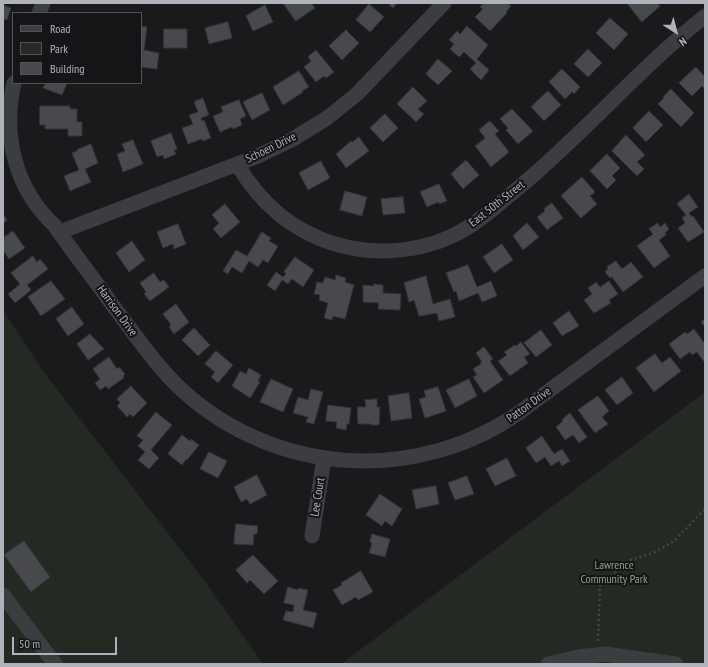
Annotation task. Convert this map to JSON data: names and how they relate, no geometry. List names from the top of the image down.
{
  "streets": {
    "street": [
      "Schoen Drive",
      "East 50th Street",
      "Harrison Drive",
      "Patton Drive",
      "Lee Court"
    ]
  },
  "crossings": [
    ["Schoen Drive", "East 50th Street"],
    ["Schoen Drive", "Harrison Drive"],
    ["Harrison Drive", "Patton Drive"],
    ["Harrison Drive", "Lee Court"],
    ["Patton Drive", "Lee Court"]
  ],
  "parks": ["Lawrence Community Park"],
  "legend": ["Road", "Park", "Building"],
  "scale_bar": "50 m",
  "north": "bottom right"
}
